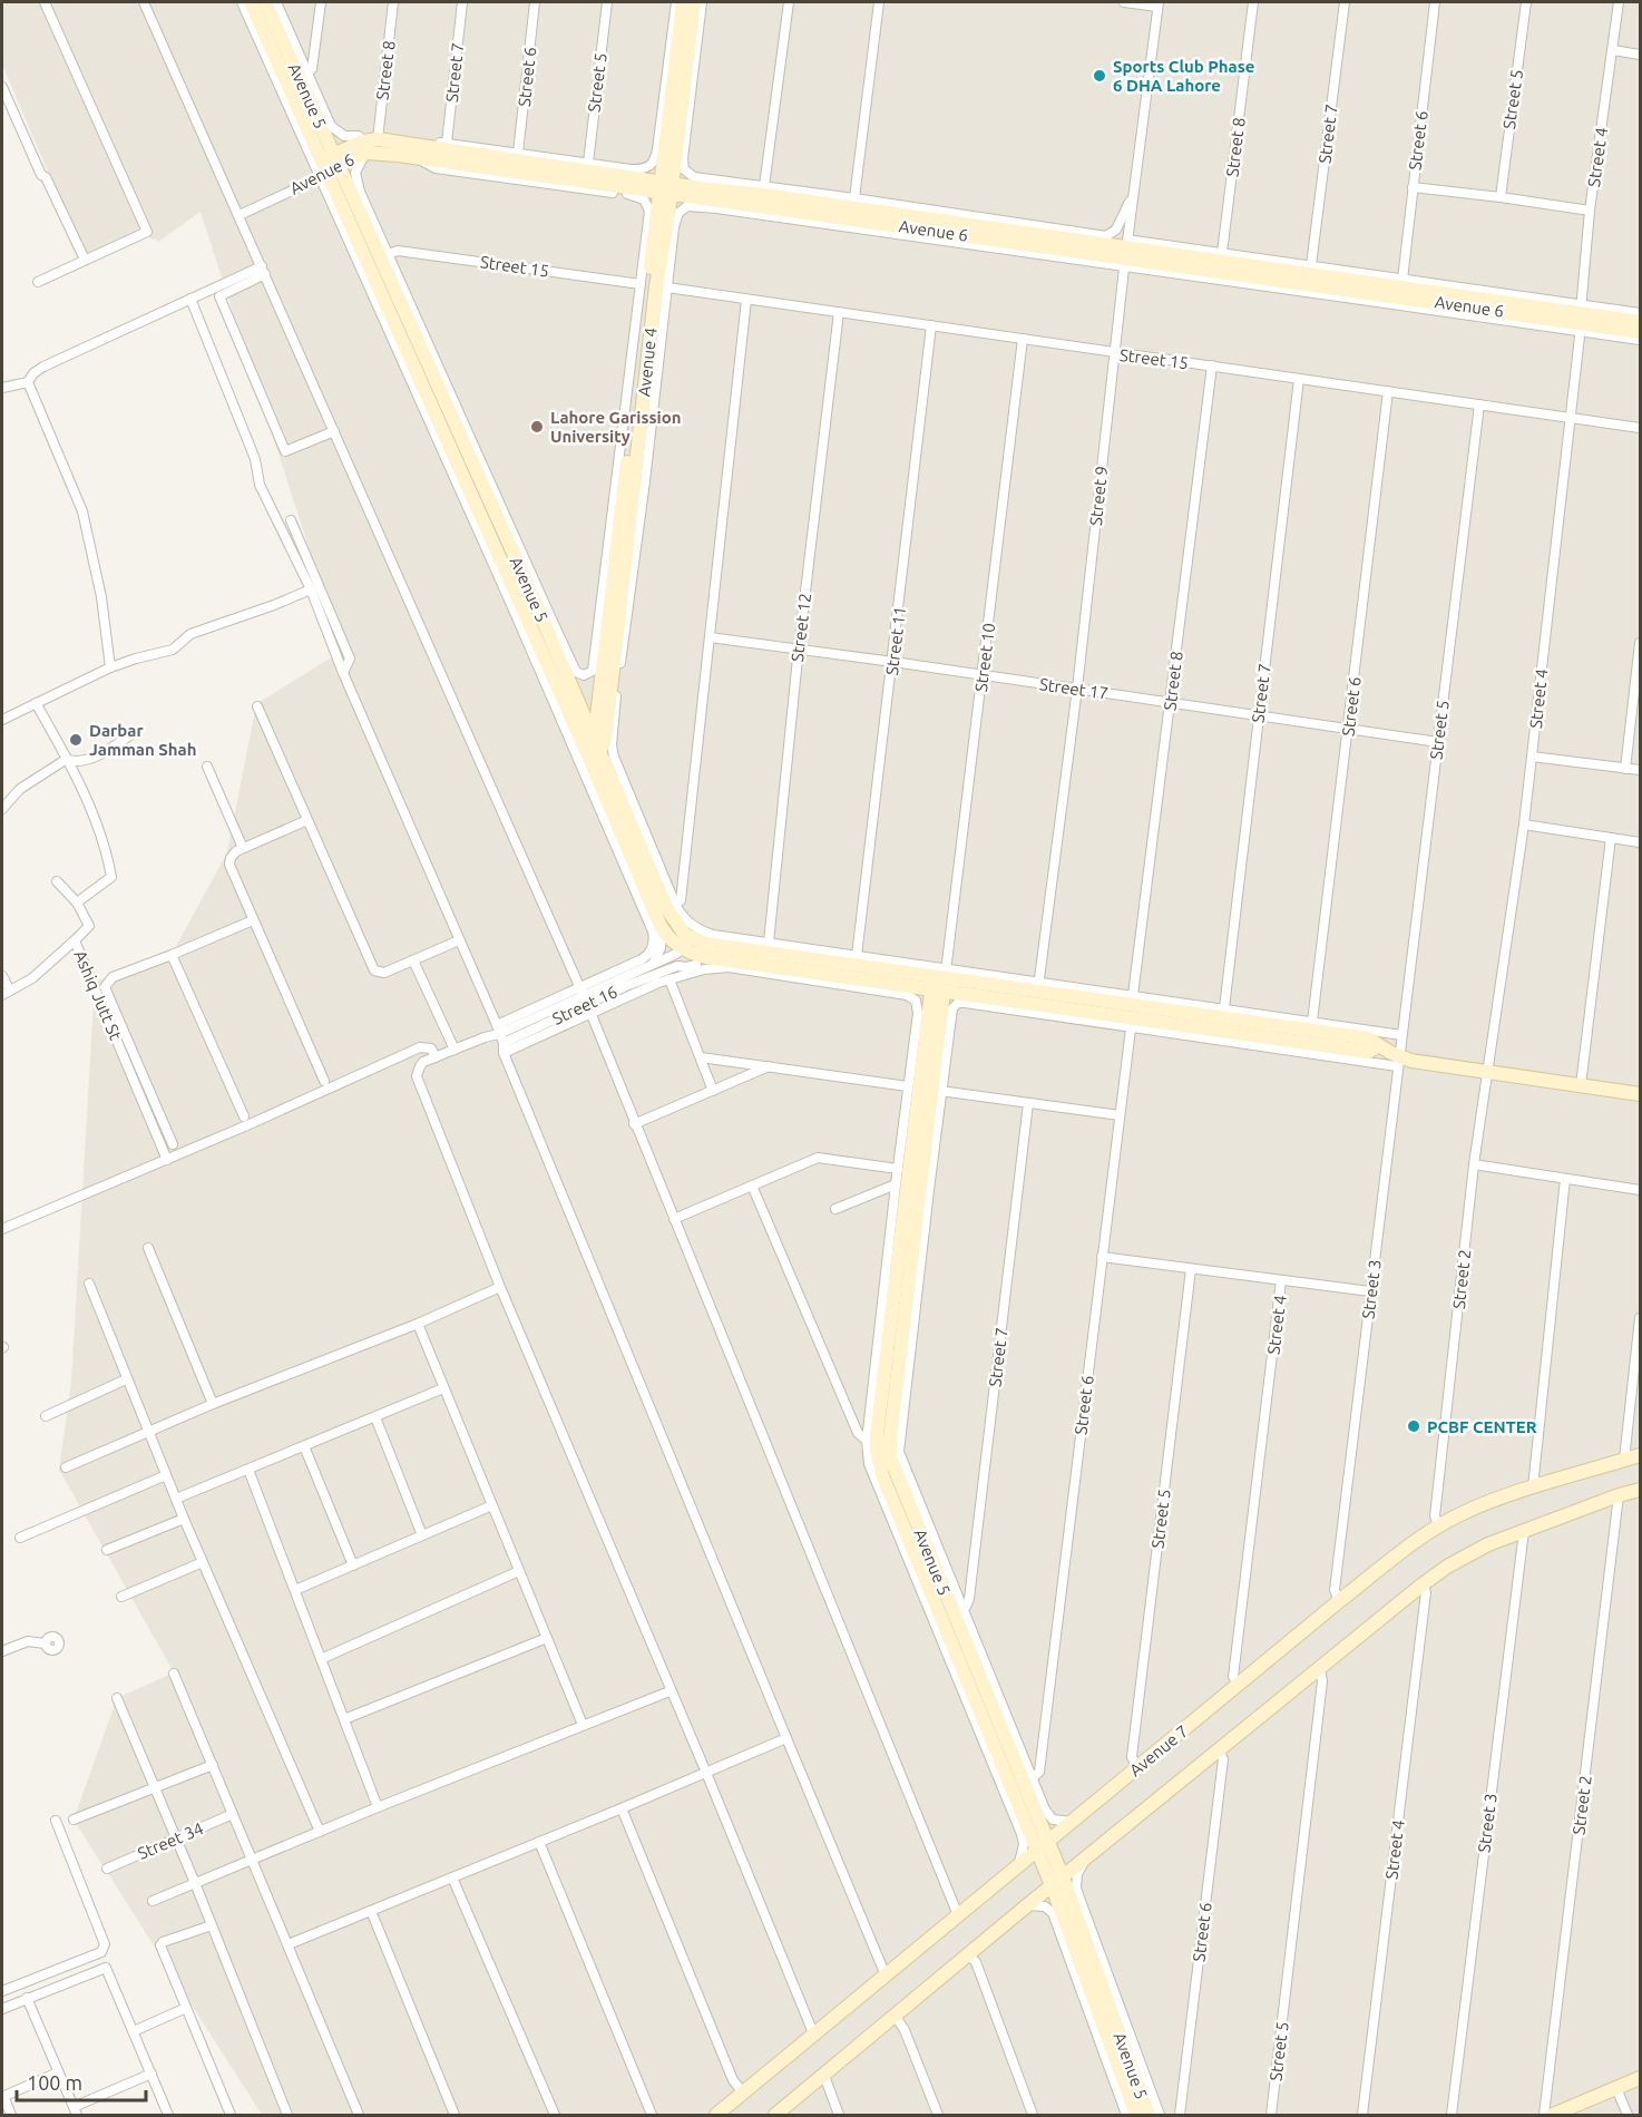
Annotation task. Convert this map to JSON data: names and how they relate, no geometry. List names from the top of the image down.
{
  "streets": {
    "main road": [
      "Avenue 5",
      "Avenue 6",
      "Avenue 4",
      "Avenue 7"
    ],
    "street": [
      "Street 8",
      "Street 7",
      "Street 6",
      "Street 5",
      "Street 4",
      "Street 15",
      "Street 9",
      "Street 12",
      "Street 11",
      "Street 10",
      "Street 17",
      "Ashiq Jutt St",
      "Street 16",
      "Street 2",
      "Street 3",
      "Street 34"
    ]
  },
  "crossings": [
    ["Street 8", "Avenue 5"],
    ["Street 8", "Avenue 6"],
    ["Street 8", "Street 15"],
    ["Street 8", "Street 17"],
    ["Street 7", "Street 15"],
    ["Street 7", "Street 17"],
    ["Street 6", "Street 15"],
    ["Street 6", "Street 17"],
    ["Street 5", "Street 15"],
    ["Street 5", "Street 17"],
    ["Street 5", "Street 3"],
    ["Street 5", "Avenue 7"],
    ["Avenue 5", "Avenue 6"],
    ["Avenue 5", "Avenue 4"],
    ["Avenue 5", "Street 10"],
    ["Avenue 5", "Street 16"],
    ["Avenue 5", "Avenue 7"],
    ["Street 4", "Avenue 6"],
    ["Street 4", "Street 15"],
    ["Street 4", "Street 2"],
    ["Street 4", "Avenue 7"],
    ["Avenue 6", "Avenue 4"],
    ["Avenue 6", "Street 9"],
    ["Street 15", "Street 9"],
    ["Street 15", "Street 12"],
    ["Street 15", "Street 11"],
    ["Street 15", "Street 10"],
    ["Street 9", "Street 17"],
    ["Street 12", "Street 17"],
    ["Street 11", "Street 17"],
    ["Street 10", "Street 17"],
    ["Street 2", "Avenue 7"],
    ["Street 3", "Avenue 7"]
  ],
  "places": [
    "Sports Club Phase 6 DHA Lahore",
    "Lahore Garission University",
    "Darbar Jamman Shah",
    "PCBF CENTER"
  ],
  "scale_bar": "100 m"
}
